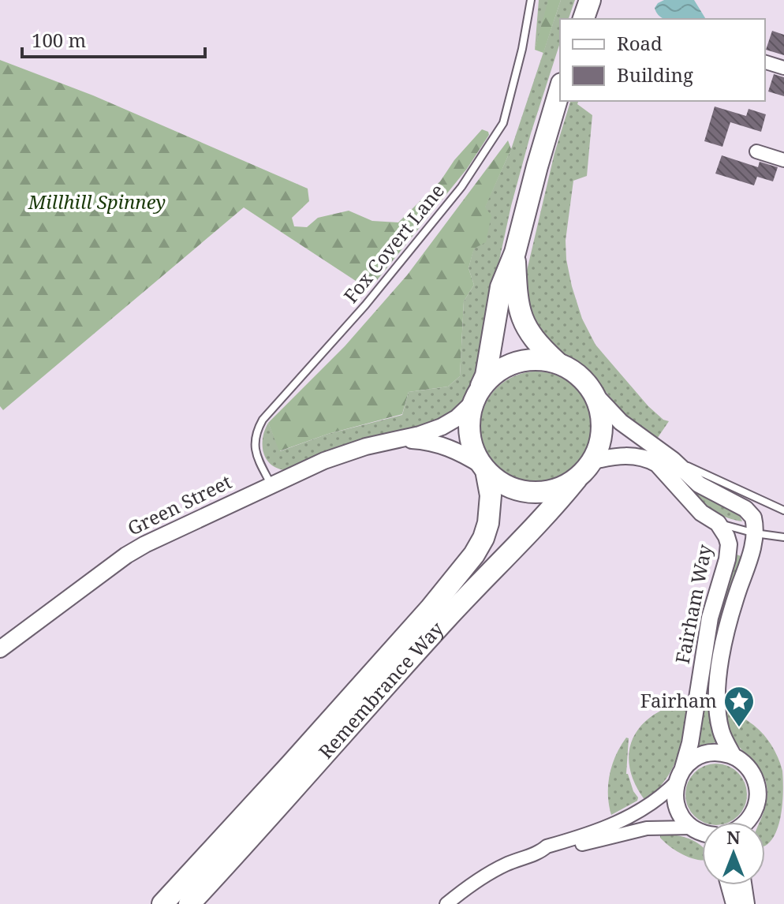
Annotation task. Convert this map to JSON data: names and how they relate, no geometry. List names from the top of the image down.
{
  "streets": {
    "highway": ["Remembrance Way"],
    "street": ["Green Street", "Fairham Way"],
    "lane": ["Fox Covert Lane"]
  },
  "crossings": [
    ["Fox Covert Lane", "Green Street"],
    ["Green Street", "Remembrance Way"]
  ],
  "parks": ["Millhill Spinney"],
  "places": {
    "place": ["Fairham"]
  },
  "legend": ["Road", "Building"],
  "scale_bar": "100 m",
  "north": "top"
}
